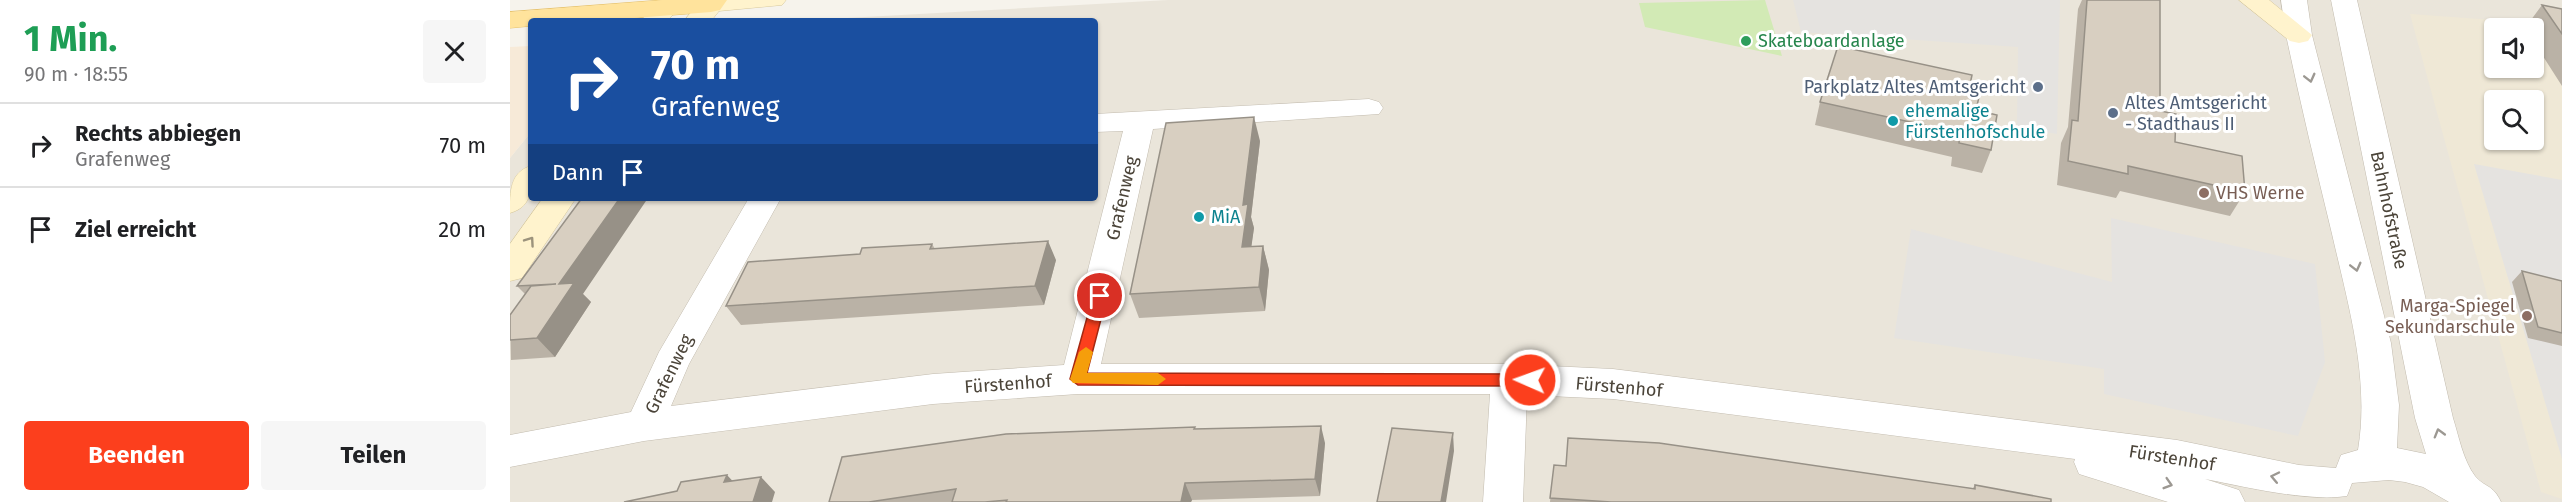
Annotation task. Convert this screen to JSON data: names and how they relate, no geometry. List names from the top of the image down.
{
  "streets": {
    "street": ["Grafenweg", "Bahnhofstraße", "Fürstenhof"]
  },
  "crossings": [
    ["Grafenweg", "Fürstenhof"],
    ["Bahnhofstraße", "Fürstenhof"]
  ],
  "places": [
    "Skateboardanlage",
    "Parkplatz Altes Amtsgericht",
    "Altes Amtsgericht - Stadthaus II",
    "ehemalige Fürstenhofschule",
    "VHS Werne",
    "MiA",
    "Marga-Spiegel Sekundarschule"
  ],
  "page": {
    "heading": ["1 Min.", "90 m · 18:55"],
    "turn": ["70 m", "Grafenweg"],
    "list": [
      {
        "name": "Rechts abbiegen",
        "note": "Grafenweg",
        "value": "70 m"
      },
      {
        "name": "Ziel erreicht",
        "value": "20 m"
      }
    ],
    "then": "Dann",
    "buttons": ["Beenden", "Teilen"]
  }
}
